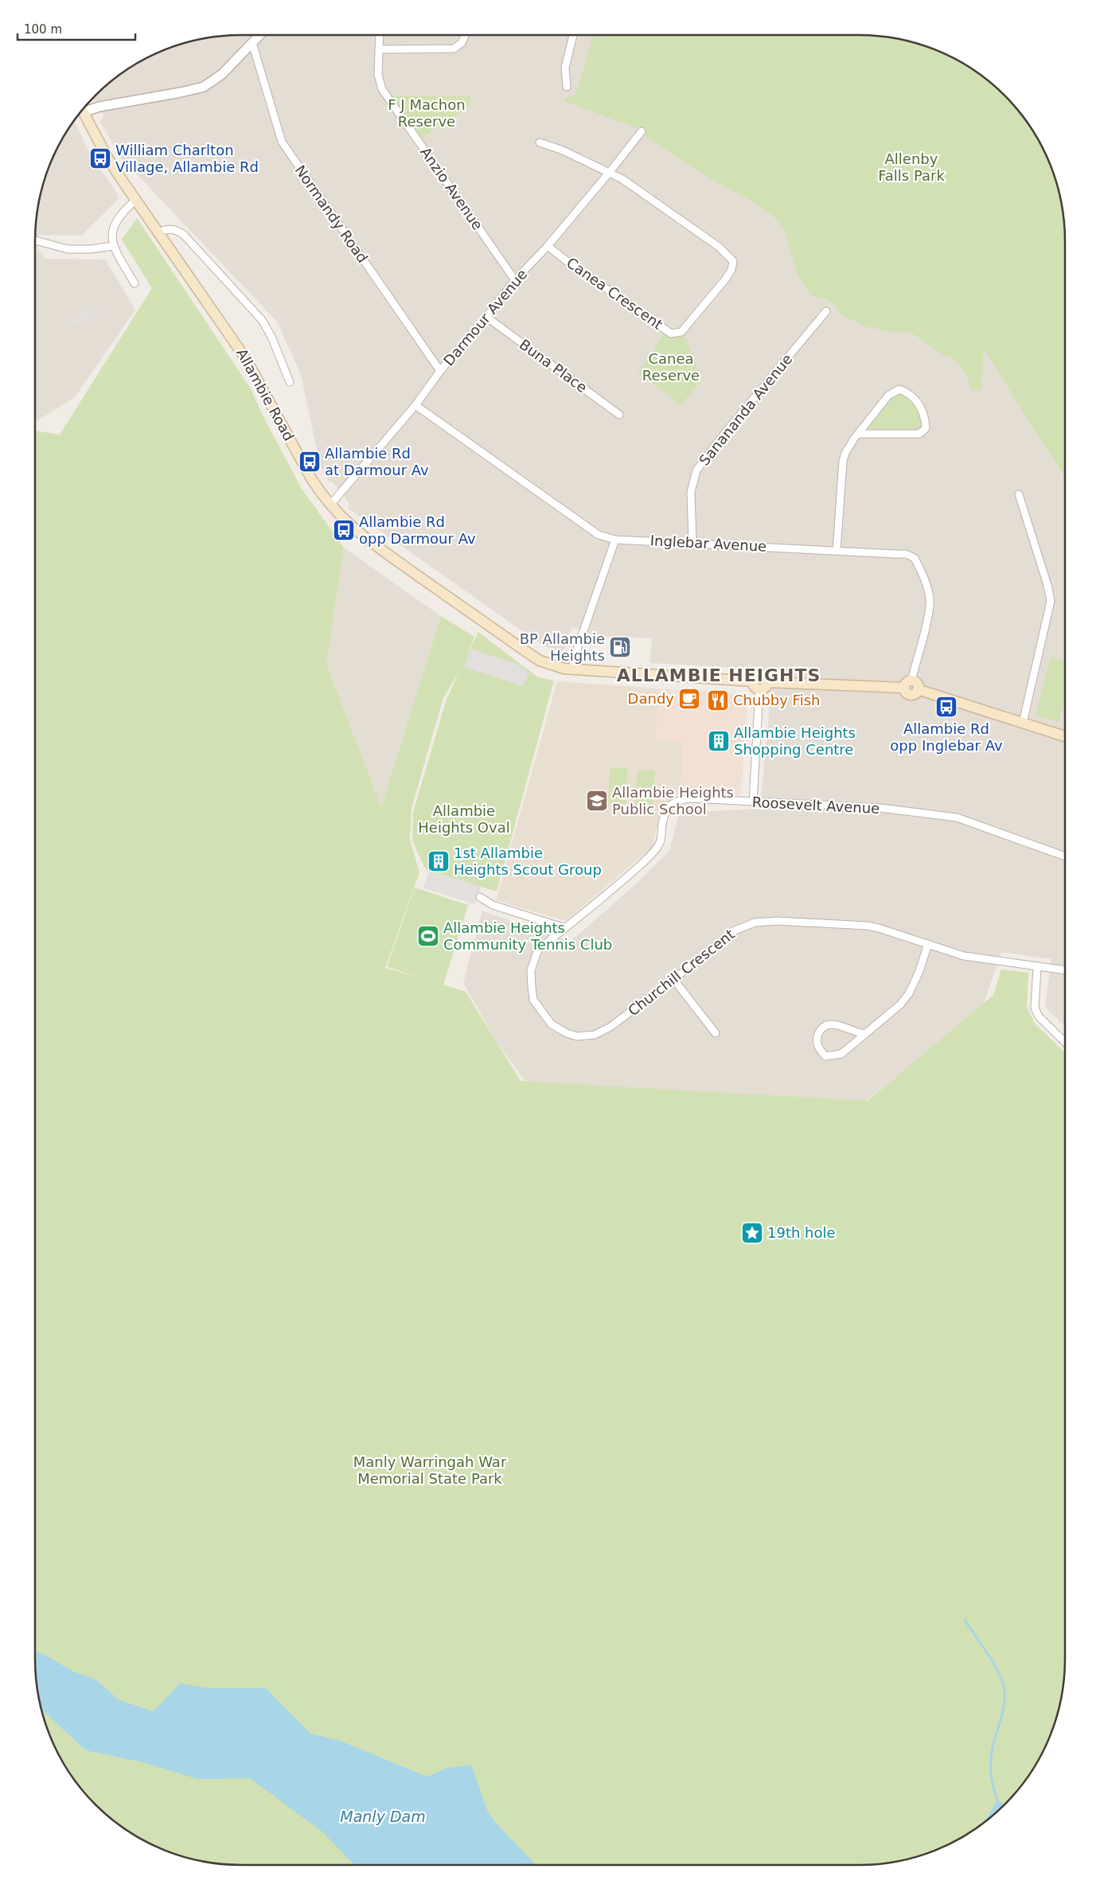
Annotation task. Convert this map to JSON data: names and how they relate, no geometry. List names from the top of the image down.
{
  "streets": {
    "main road": ["Allambie Road"],
    "street": [
      "Anzio Avenue",
      "Normandy Road",
      "Canea Crescent",
      "Darmour Avenue",
      "Buna Place",
      "Sanananda Avenue",
      "Inglebar Avenue",
      "Roosevelt Avenue",
      "Churchill Crescent"
    ]
  },
  "crossings": [
    ["Anzio Avenue", "Darmour Avenue"],
    ["Normandy Road", "Darmour Avenue"],
    ["Canea Crescent", "Darmour Avenue"],
    ["Darmour Avenue", "Buna Place"],
    ["Darmour Avenue", "Allambie Road"],
    ["Darmour Avenue", "Inglebar Avenue"],
    ["Allambie Road", "Inglebar Avenue"],
    ["Sanananda Avenue", "Inglebar Avenue"],
    ["Roosevelt Avenue", "Churchill Crescent"]
  ],
  "districts": ["ALLAMBIE HEIGHTS"],
  "water": ["Manly Dam"],
  "parks": [
    "F J Machon Reserve",
    "Allenby Falls Park",
    "Canea Reserve",
    "Allambie Heights Oval",
    "Manly Warringah War Memorial State Park"
  ],
  "places": {
    "bus stop": [
      "William Charlton Village, Allambie Rd",
      "Allambie Rd at Darmour Av",
      "Allambie Rd opp Darmour Av",
      "Allambie Rd opp Inglebar Av"
    ],
    "fuel station": ["BP Allambie Heights"],
    "cafe": ["Dandy"],
    "restaurant": ["Chubby Fish"],
    "building": ["Allambie Heights Shopping Centre", "1st Allambie Heights Scout Group"],
    "school or university": ["Allambie Heights Public School"],
    "sports": ["Allambie Heights Community Tennis Club"],
    "place": ["19th hole"]
  },
  "scale_bar": "100 m"
}
